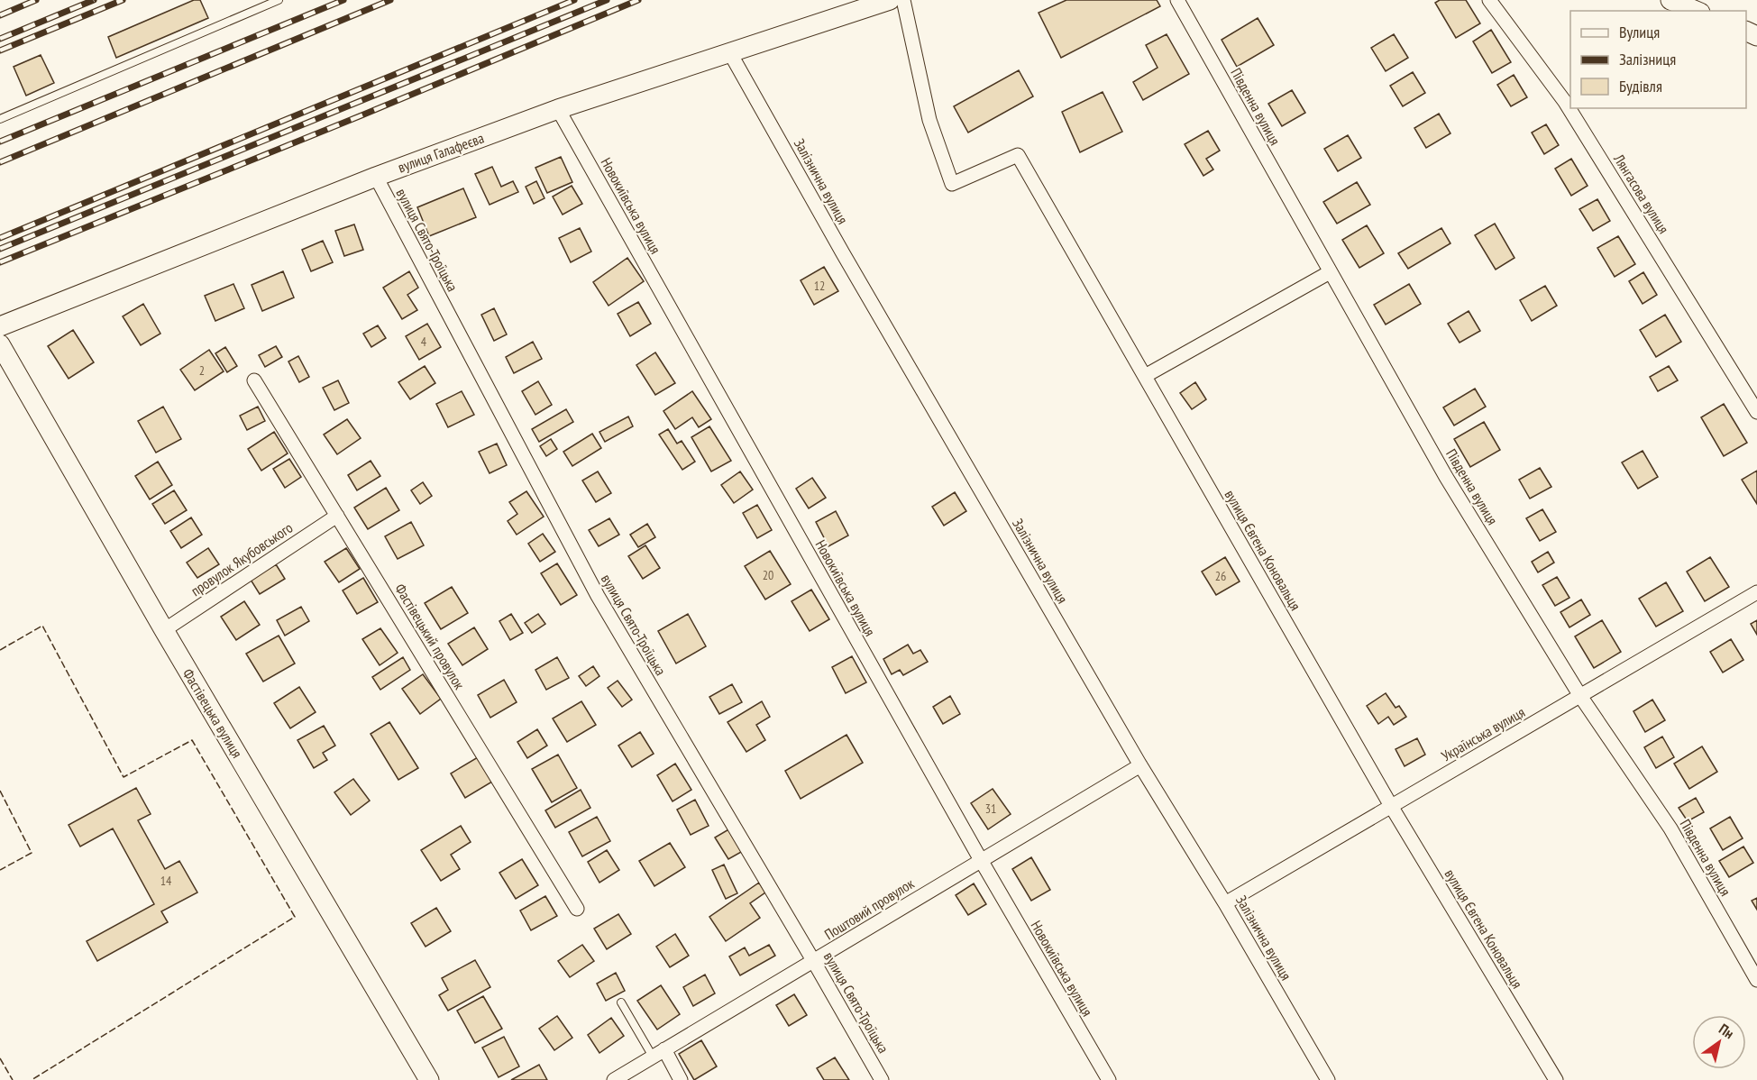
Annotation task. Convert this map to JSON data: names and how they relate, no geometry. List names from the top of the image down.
{
  "streets": {
    "street": [
      "Південна вулиця",
      "вулиця Галафеєва",
      "Залізнична вулиця",
      "Лянгасова вулиця",
      "Новокиївська вулиця",
      "вулиця Свято-Троїцька",
      "вулиця Євгена Коновальця",
      "провулок Якубовського",
      "Фастівецький провулок",
      "Фастівецька вулиця",
      "Українська вулиця",
      "Поштовий провулок"
    ]
  },
  "crossings": [
    ["Південна вулиця", "Українська вулиця"],
    ["вулиця Галафеєва", "Залізнична вулиця"],
    ["вулиця Галафеєва", "Новокиївська вулиця"],
    ["вулиця Галафеєва", "вулиця Свято-Троїцька"],
    ["Залізнична вулиця", "Українська вулиця"],
    ["Залізнична вулиця", "Поштовий провулок"],
    ["Новокиївська вулиця", "Поштовий провулок"],
    ["вулиця Свято-Троїцька", "Поштовий провулок"],
    ["вулиця Євгена Коновальця", "Українська вулиця"],
    ["провулок Якубовського", "Фастівецький провулок"],
    ["провулок Якубовського", "Фастівецька вулиця"]
  ],
  "house_numbers": [
    "12",
    "4",
    "2",
    "20",
    "26",
    "31",
    "14"
  ],
  "legend": ["Вулиця", "Залізниця", "Будівля"],
  "north": "top right"
}
